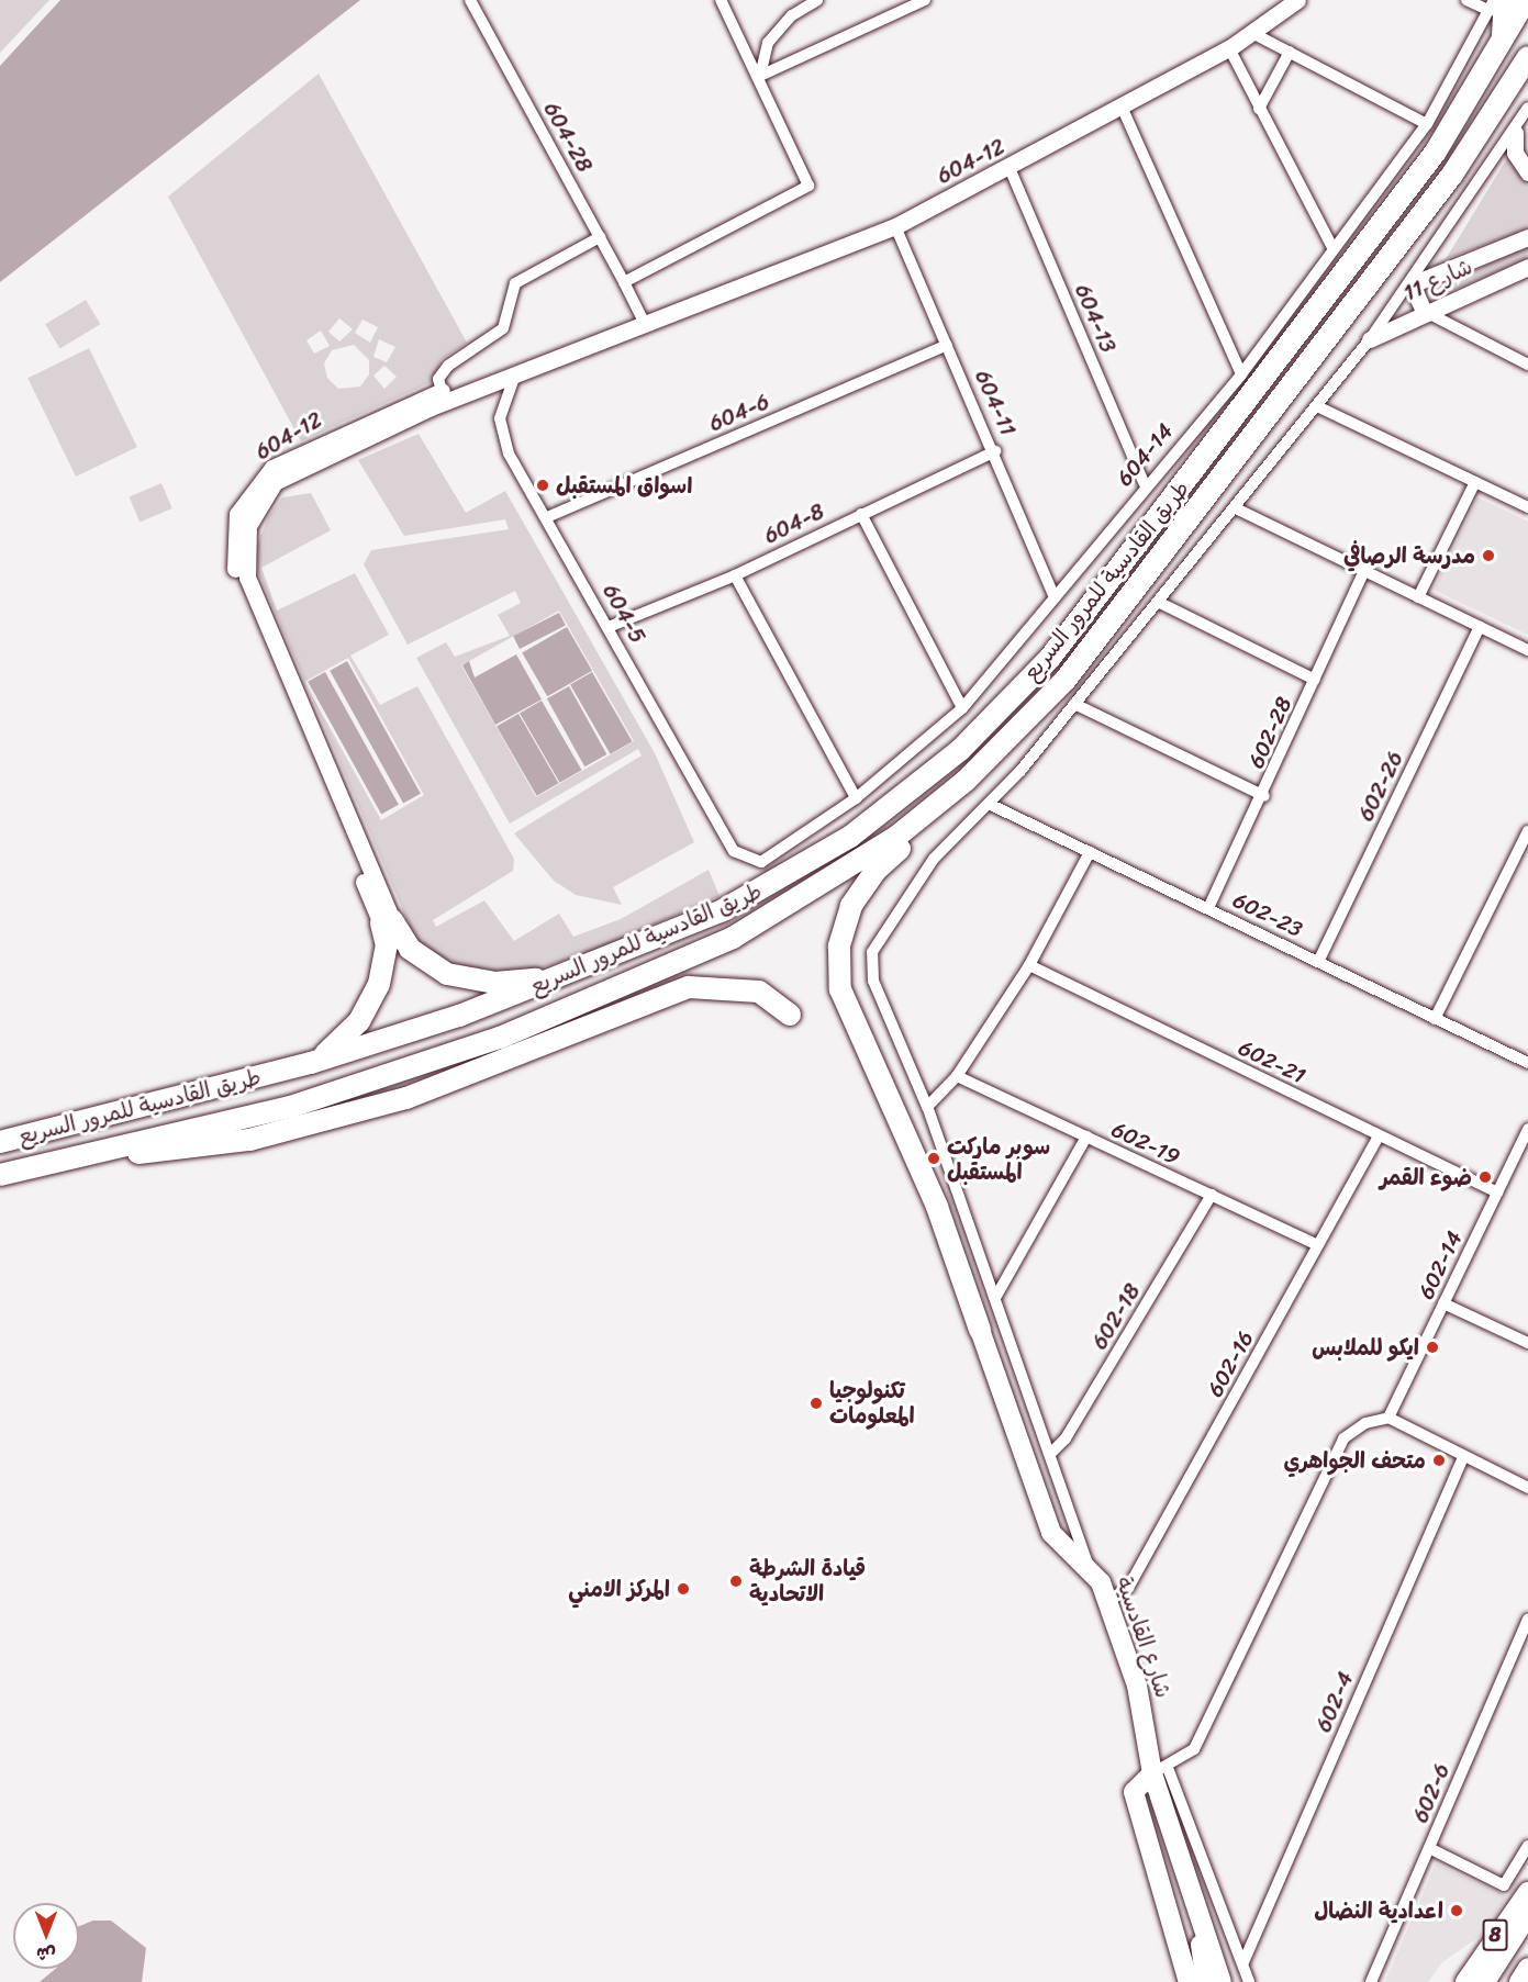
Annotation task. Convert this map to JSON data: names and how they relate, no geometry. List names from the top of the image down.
{
  "streets": {
    "highway": ["طريق القادسية للمرور السريع"],
    "main road": [
      "604-12",
      "شارع 11",
      "شارع القادسية",
      "8"
    ],
    "street": [
      "604-28",
      "604-13",
      "604-11",
      "604-6",
      "604-14",
      "604-8",
      "604-5",
      "602-28",
      "602-26",
      "602-23",
      "602-21",
      "602-19",
      "602-14",
      "602-18",
      "602-16",
      "602-4",
      "602-6"
    ]
  },
  "crossings": [
    ["604-28", "604-12"],
    ["604-12", "604-13"],
    ["604-12", "604-11"],
    ["604-12", "604-5"],
    ["604-13", "604-14"],
    ["604-11", "604-6"],
    ["604-11", "604-14"],
    ["604-11", "604-8"],
    ["604-6", "604-5"],
    ["604-14", "604-5"],
    ["604-8", "604-5"],
    ["602-28", "602-23"],
    ["602-26", "602-23"],
    ["602-21", "602-14"],
    ["602-21", "602-16"],
    ["602-19", "602-18"],
    ["602-19", "602-16"],
    ["602-16", "شارع القادسية"]
  ],
  "places": [
    "اسواق المستقبل",
    "مدرسة الرصافي",
    "سوبر ماركت المستقبل",
    "ضوء القمر",
    "ايكو للملابس",
    "تكنولوجيا المعلومات",
    "متحف الجواهري",
    "قيادة الشرطة الاتحادية",
    "المركز الامني",
    "اعدادية النضال"
  ],
  "north": "bottom"
}
